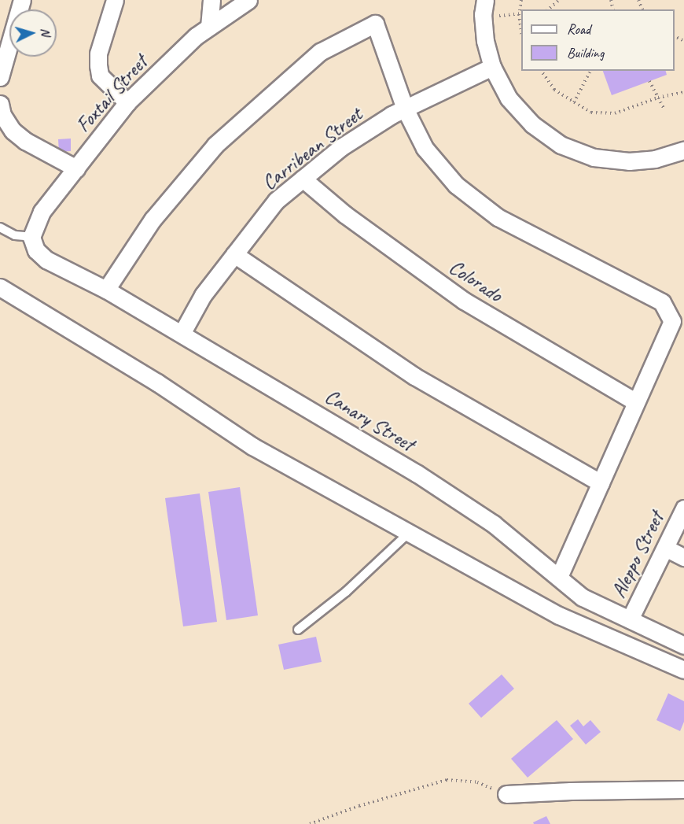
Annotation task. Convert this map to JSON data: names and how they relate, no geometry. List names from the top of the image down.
{
  "streets": {
    "street": [
      "Foxtail Street",
      "Carribean Street",
      "Colorado",
      "Canary Street",
      "Aleppo Street"
    ]
  },
  "crossings": [
    ["Foxtail Street", "Canary Street"],
    ["Carribean Street", "Colorado"],
    ["Carribean Street", "Canary Street"],
    ["Canary Street", "Aleppo Street"]
  ],
  "legend": ["Road", "Building"],
  "north": "right"
}
